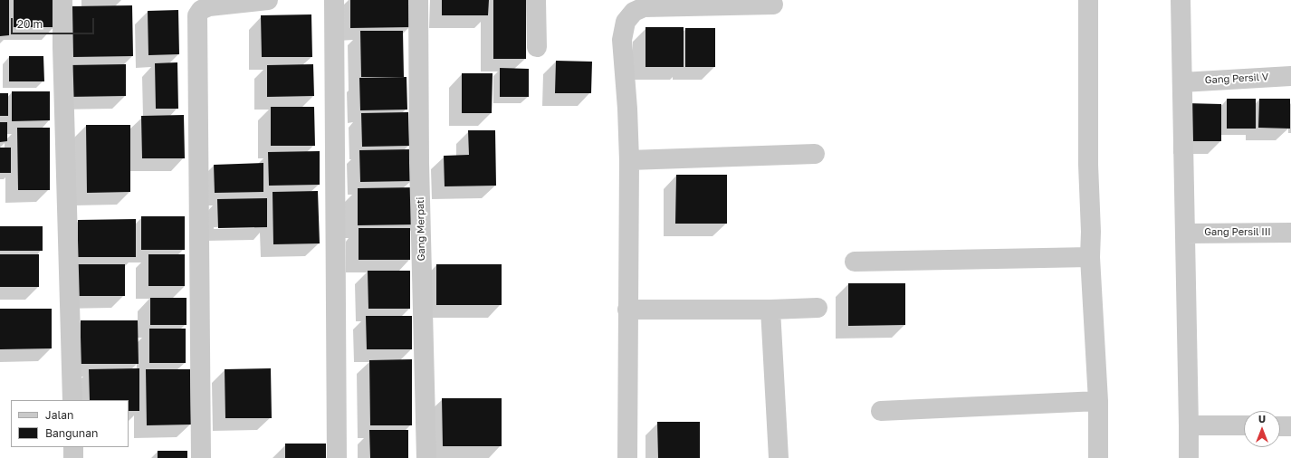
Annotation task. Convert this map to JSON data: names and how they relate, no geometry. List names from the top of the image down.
{
  "streets": {
    "street": ["Gang Persil V", "Gang Merpati", "Gang Persil III"]
  },
  "legend": ["Jalan", "Bangunan"],
  "scale_bar": "20 m",
  "north": "top"
}
